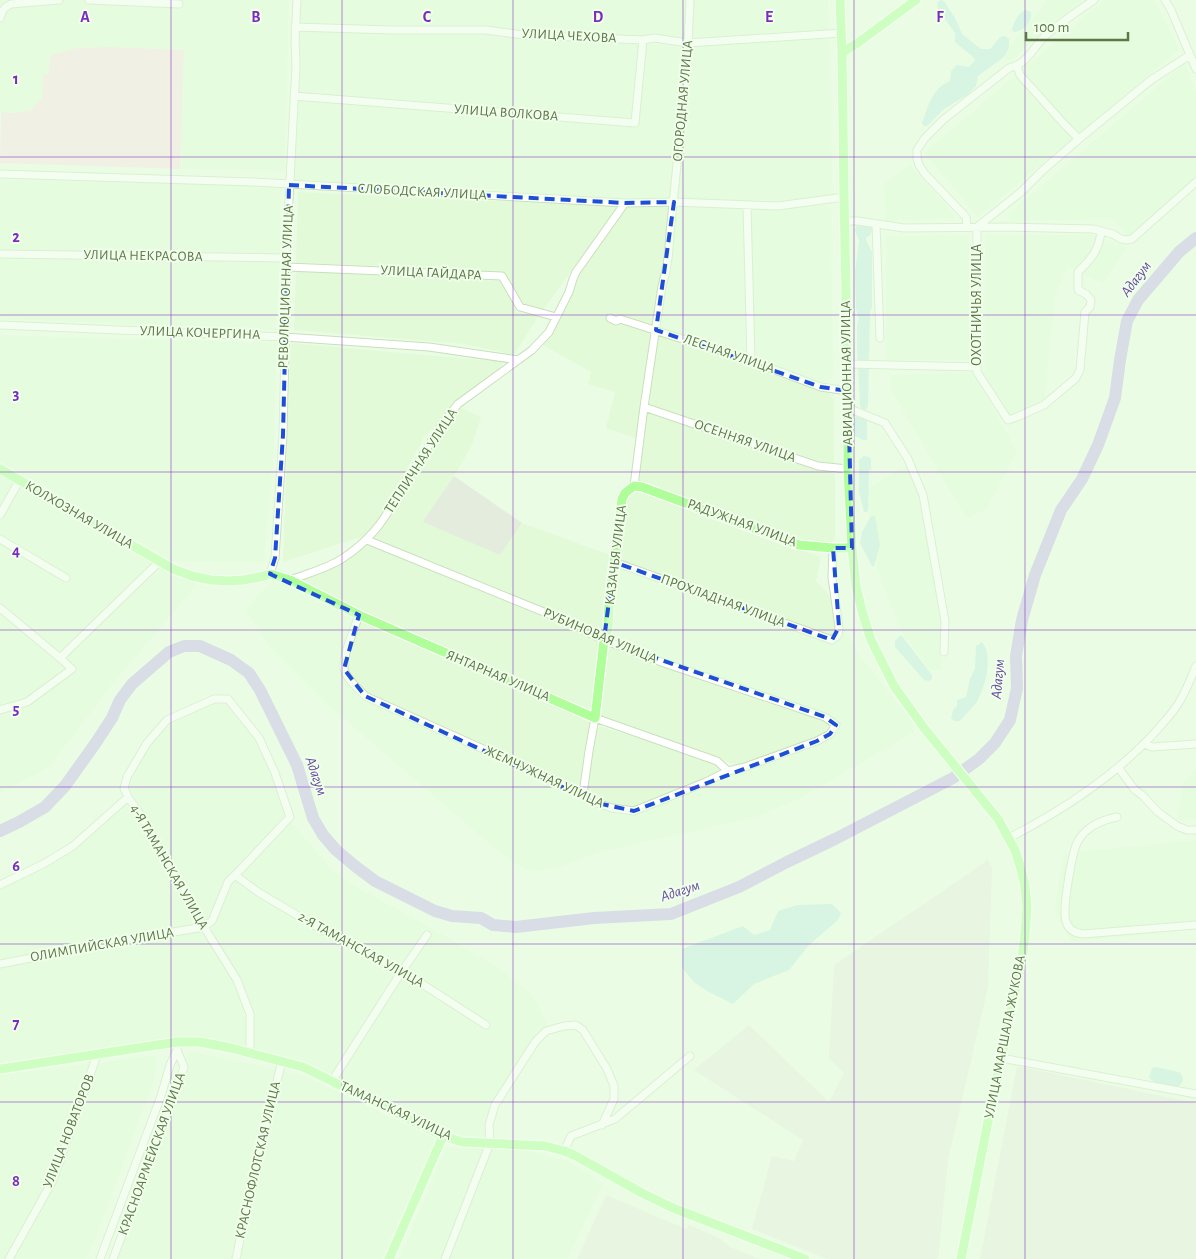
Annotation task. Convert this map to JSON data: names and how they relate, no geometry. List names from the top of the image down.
{
  "streets": {
    "main road": [
      "АВИАЦИОННАЯ УЛИЦА",
      "КОЛХОЗНАЯ УЛИЦА",
      "РАДУЖНАЯ УЛИЦА",
      "КАЗАЧЬЯ УЛИЦА",
      "ЯНТАРНАЯ УЛИЦА",
      "УЛИЦА МАРШАЛА ЖУКОВА",
      "ТАМАНСКАЯ УЛИЦА"
    ],
    "street": [
      "УЛИЦА ЧЕХОВА",
      "ОГОРОДНАЯ УЛИЦА",
      "УЛИЦА ВОЛКОВА",
      "СЛОБОДСКАЯ УЛИЦА",
      "УЛИЦА НЕКРАСОВА",
      "УЛИЦА ГАЙДАРА",
      "РЕВОЛЮЦИОННАЯ УЛИЦА",
      "ОХОТНИЧЬЯ УЛИЦА",
      "УЛИЦА КОЧЕРГИНА",
      "ЛЕСНАЯ УЛИЦА",
      "ОСЕННЯЯ УЛИЦА",
      "ТЕПЛИЧНАЯ УЛИЦА",
      "ПРОХЛАДНАЯ УЛИЦА",
      "РУБИНОВАЯ УЛИЦА",
      "ЖЕМЧУЖНАЯ УЛИЦА",
      "4-Я ТАМАНСКАЯ УЛИЦА",
      "ОЛИМПИЙСКАЯ УЛИЦА",
      "2-Я ТАМАНСКАЯ УЛИЦА",
      "УЛИЦА НОВАТОРОВ",
      "КРАСНОАРМЕЙСКАЯ УЛИЦА",
      "КРАСНОФЛОТСКАЯ УЛИЦА"
    ]
  },
  "crossings": [
    ["УЛИЦА ЧЕХОВА", "ОГОРОДНАЯ УЛИЦА"],
    ["УЛИЦА ЧЕХОВА", "УЛИЦА ВОЛКОВА"],
    ["УЛИЦА ЧЕХОВА", "РЕВОЛЮЦИОННАЯ УЛИЦА"],
    ["УЛИЦА ЧЕХОВА", "АВИАЦИОННАЯ УЛИЦА"],
    ["ОГОРОДНАЯ УЛИЦА", "СЛОБОДСКАЯ УЛИЦА"],
    ["ОГОРОДНАЯ УЛИЦА", "КАЗАЧЬЯ УЛИЦА"],
    ["УЛИЦА ВОЛКОВА", "РЕВОЛЮЦИОННАЯ УЛИЦА"],
    ["СЛОБОДСКАЯ УЛИЦА", "РЕВОЛЮЦИОННАЯ УЛИЦА"],
    ["СЛОБОДСКАЯ УЛИЦА", "АВИАЦИОННАЯ УЛИЦА"],
    ["СЛОБОДСКАЯ УЛИЦА", "ТЕПЛИЧНАЯ УЛИЦА"],
    ["СЛОБОДСКАЯ УЛИЦА", "КАЗАЧЬЯ УЛИЦА"],
    ["УЛИЦА НЕКРАСОВА", "РЕВОЛЮЦИОННАЯ УЛИЦА"],
    ["УЛИЦА ГАЙДАРА", "РЕВОЛЮЦИОННАЯ УЛИЦА"],
    ["УЛИЦА ГАЙДАРА", "ТЕПЛИЧНАЯ УЛИЦА"],
    ["РЕВОЛЮЦИОННАЯ УЛИЦА", "УЛИЦА КОЧЕРГИНА"],
    ["РЕВОЛЮЦИОННАЯ УЛИЦА", "КОЛХОЗНАЯ УЛИЦА"],
    ["РЕВОЛЮЦИОННАЯ УЛИЦА", "ЯНТАРНАЯ УЛИЦА"],
    ["УЛИЦА КОЧЕРГИНА", "ТЕПЛИЧНАЯ УЛИЦА"],
    ["ЛЕСНАЯ УЛИЦА", "АВИАЦИОННАЯ УЛИЦА"],
    ["ЛЕСНАЯ УЛИЦА", "КАЗАЧЬЯ УЛИЦА"],
    ["АВИАЦИОННАЯ УЛИЦА", "ОСЕННЯЯ УЛИЦА"],
    ["АВИАЦИОННАЯ УЛИЦА", "РАДУЖНАЯ УЛИЦА"],
    ["АВИАЦИОННАЯ УЛИЦА", "УЛИЦА МАРШАЛА ЖУКОВА"],
    ["ОСЕННЯЯ УЛИЦА", "КАЗАЧЬЯ УЛИЦА"],
    ["ТЕПЛИЧНАЯ УЛИЦА", "РУБИНОВАЯ УЛИЦА"],
    ["ТЕПЛИЧНАЯ УЛИЦА", "ЯНТАРНАЯ УЛИЦА"],
    ["КОЛХОЗНАЯ УЛИЦА", "ЯНТАРНАЯ УЛИЦА"],
    ["РАДУЖНАЯ УЛИЦА", "КАЗАЧЬЯ УЛИЦА"],
    ["РАДУЖНАЯ УЛИЦА", "ПРОХЛАДНАЯ УЛИЦА"],
    ["КАЗАЧЬЯ УЛИЦА", "ПРОХЛАДНАЯ УЛИЦА"],
    ["КАЗАЧЬЯ УЛИЦА", "РУБИНОВАЯ УЛИЦА"],
    ["КАЗАЧЬЯ УЛИЦА", "ЯНТАРНАЯ УЛИЦА"],
    ["КАЗАЧЬЯ УЛИЦА", "ЖЕМЧУЖНАЯ УЛИЦА"],
    ["РУБИНОВАЯ УЛИЦА", "ЖЕМЧУЖНАЯ УЛИЦА"],
    ["ЯНТАРНАЯ УЛИЦА", "ЖЕМЧУЖНАЯ УЛИЦА"],
    ["4-Я ТАМАНСКАЯ УЛИЦА", "ОЛИМПИЙСКАЯ УЛИЦА"],
    ["4-Я ТАМАНСКАЯ УЛИЦА", "ТАМАНСКАЯ УЛИЦА"],
    ["ТАМАНСКАЯ УЛИЦА", "УЛИЦА НОВАТОРОВ"],
    ["ТАМАНСКАЯ УЛИЦА", "КРАСНОАРМЕЙСКАЯ УЛИЦА"],
    ["ТАМАНСКАЯ УЛИЦА", "КРАСНОФЛОТСКАЯ УЛИЦА"]
  ],
  "water": ["Адагум"],
  "scale_bar": "100 m",
  "grid": {
    "columns": [
      "A",
      "B",
      "C",
      "D",
      "E",
      "F"
    ],
    "rows": [
      "1",
      "2",
      "3",
      "4",
      "5",
      "6",
      "7",
      "8"
    ]
  }
}
